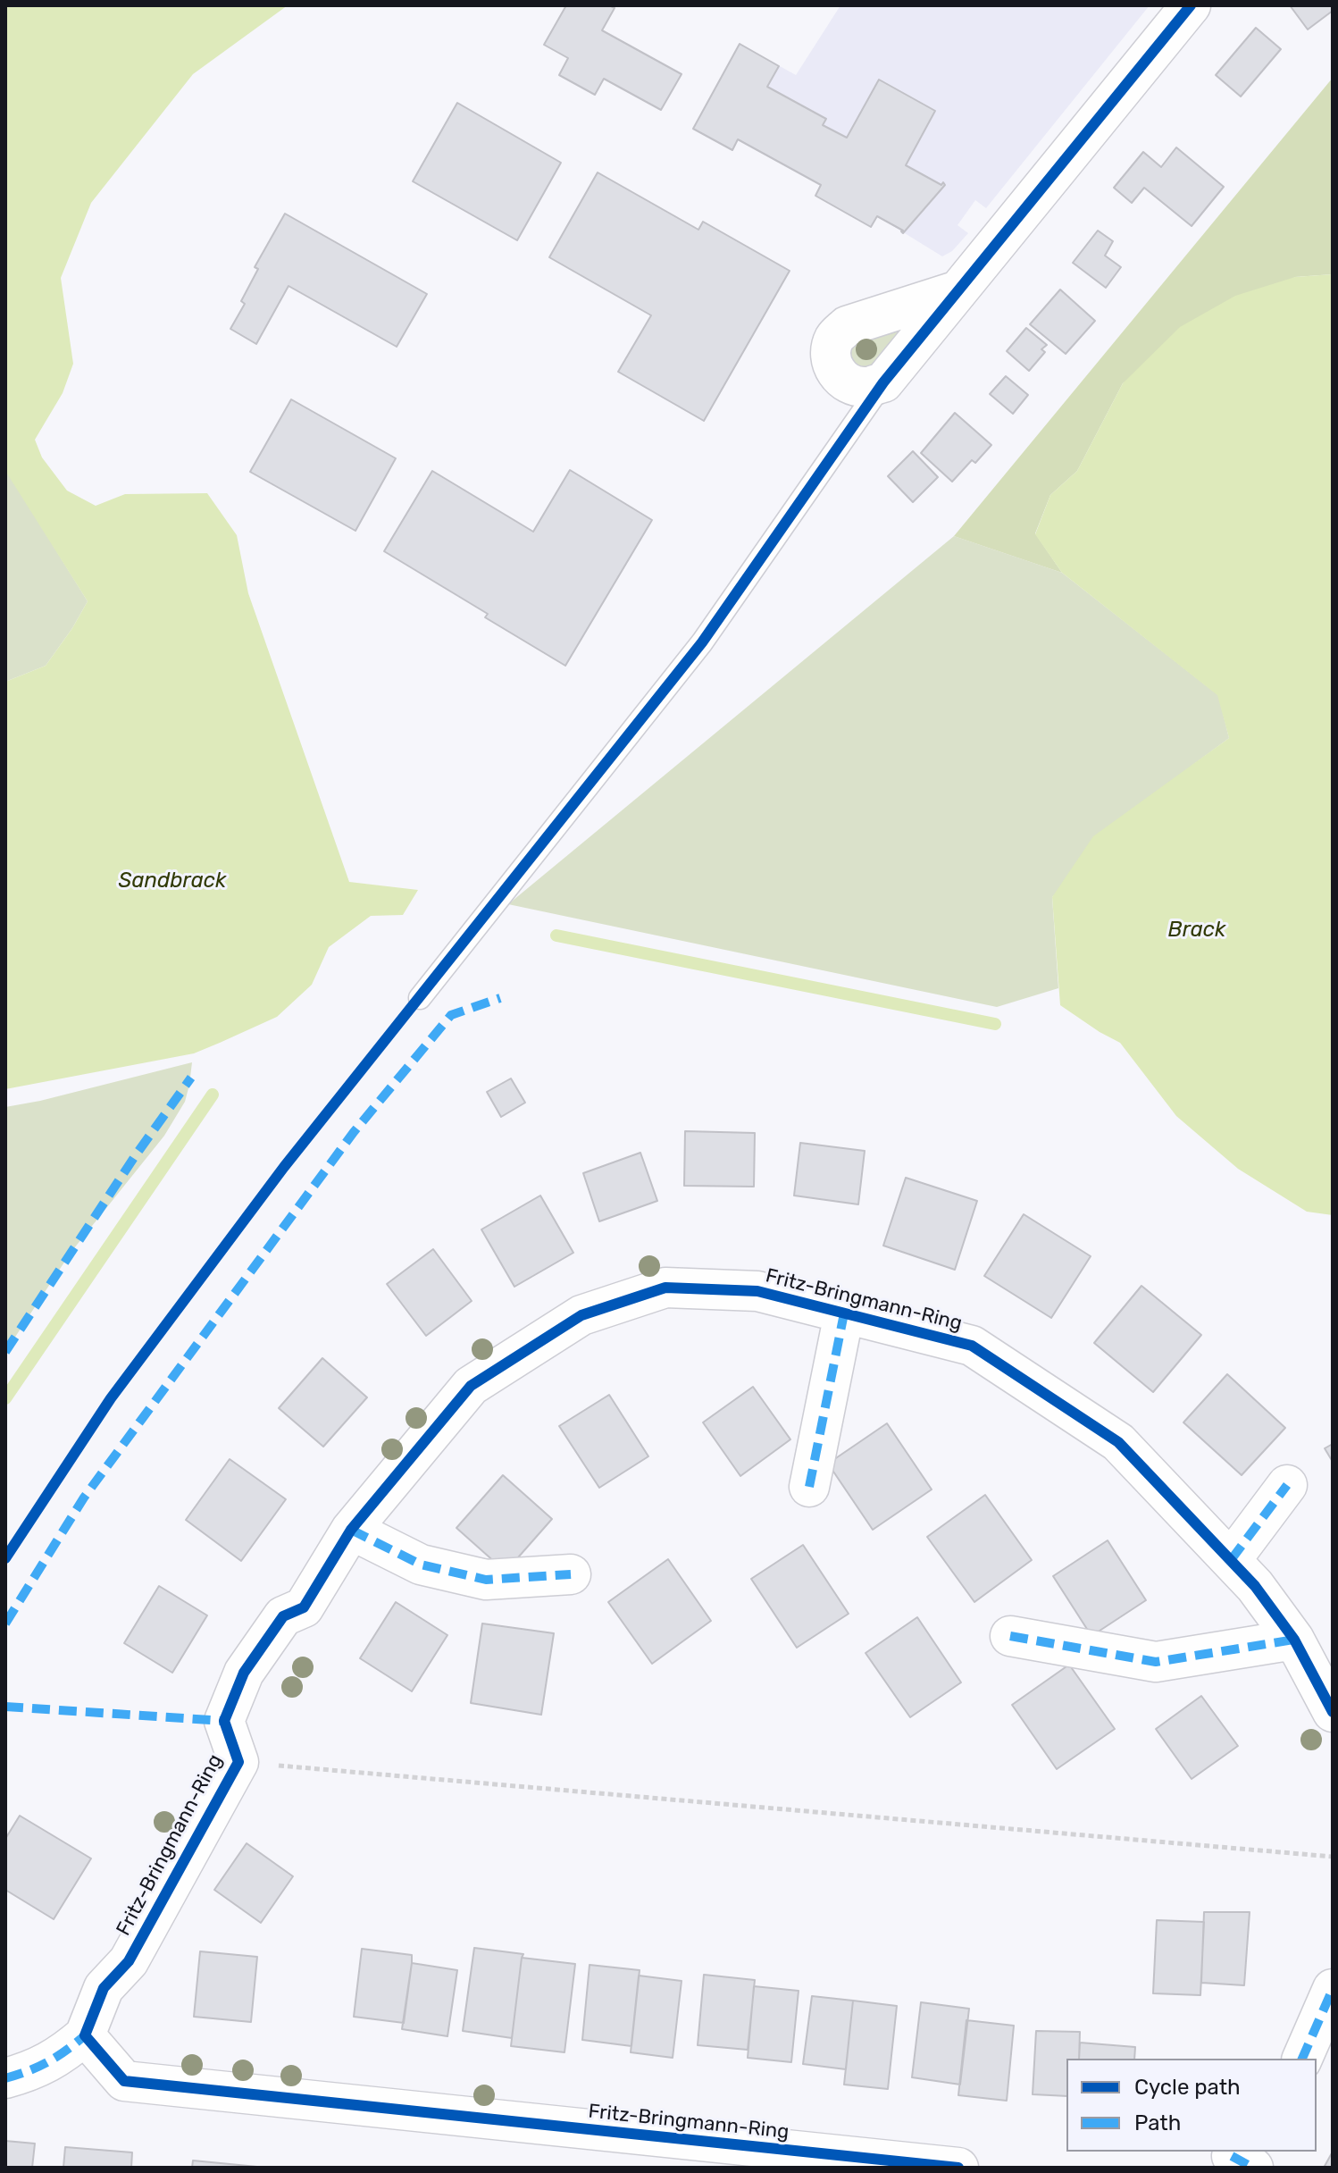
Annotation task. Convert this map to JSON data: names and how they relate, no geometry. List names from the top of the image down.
{
  "streets": {
    "street": ["Fritz-Bringmann-Ring"]
  },
  "water": ["Sandbrack", "Brack"],
  "legend": ["Cycle path", "Path"]
}
